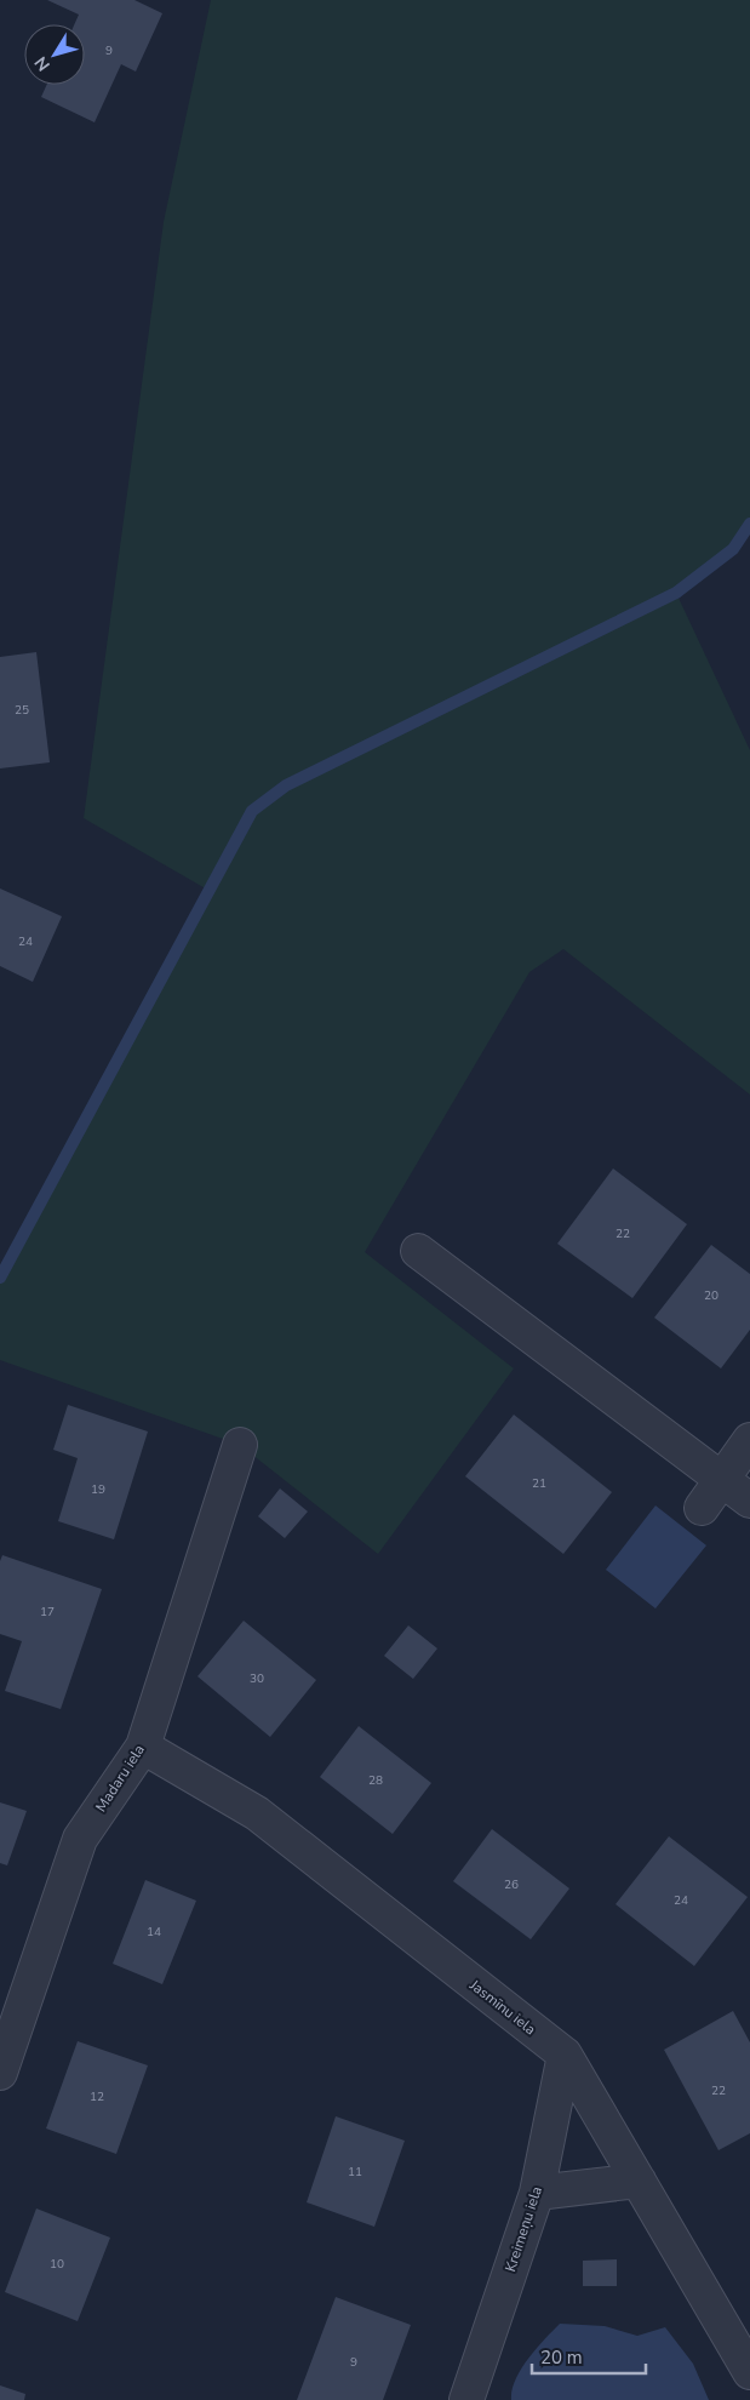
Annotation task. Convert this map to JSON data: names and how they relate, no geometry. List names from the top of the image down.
{
  "streets": {
    "street": ["Madaru iela", "Jasmīnu iela", "Kreimeņu iela"]
  },
  "crossings": [
    ["Madaru iela", "Jasmīnu iela"],
    ["Jasmīnu iela", "Kreimeņu iela"]
  ],
  "house_numbers": [
    "9",
    "25",
    "24",
    "22",
    "20",
    "21",
    "19",
    "17",
    "30",
    "28",
    "26",
    "24",
    "14",
    "22",
    "12",
    "11",
    "10",
    "9"
  ],
  "scale_bar": "20 m",
  "north": "bottom left"
}
